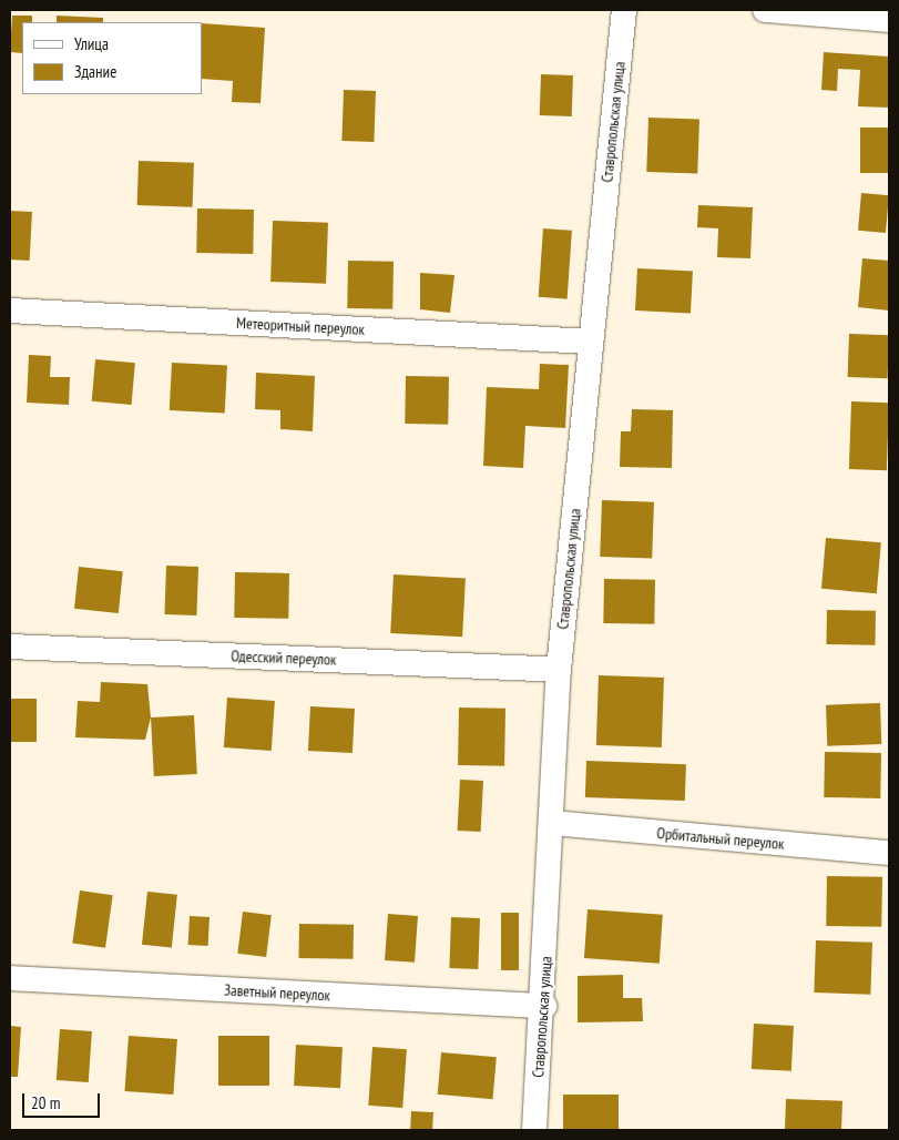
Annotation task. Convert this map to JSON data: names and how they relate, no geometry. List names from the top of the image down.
{
  "streets": {
    "street": [
      "Ставропольская улица",
      "Метеоритный переулок",
      "Одесский переулок",
      "Орбитальный переулок",
      "Заветный переулок"
    ]
  },
  "crossings": [
    ["Ставропольская улица", "Метеоритный переулок"],
    ["Ставропольская улица", "Одесский переулок"],
    ["Ставропольская улица", "Орбитальный переулок"],
    ["Ставропольская улица", "Заветный переулок"]
  ],
  "legend": ["Улица", "Здание"],
  "scale_bar": "20 m"
}
